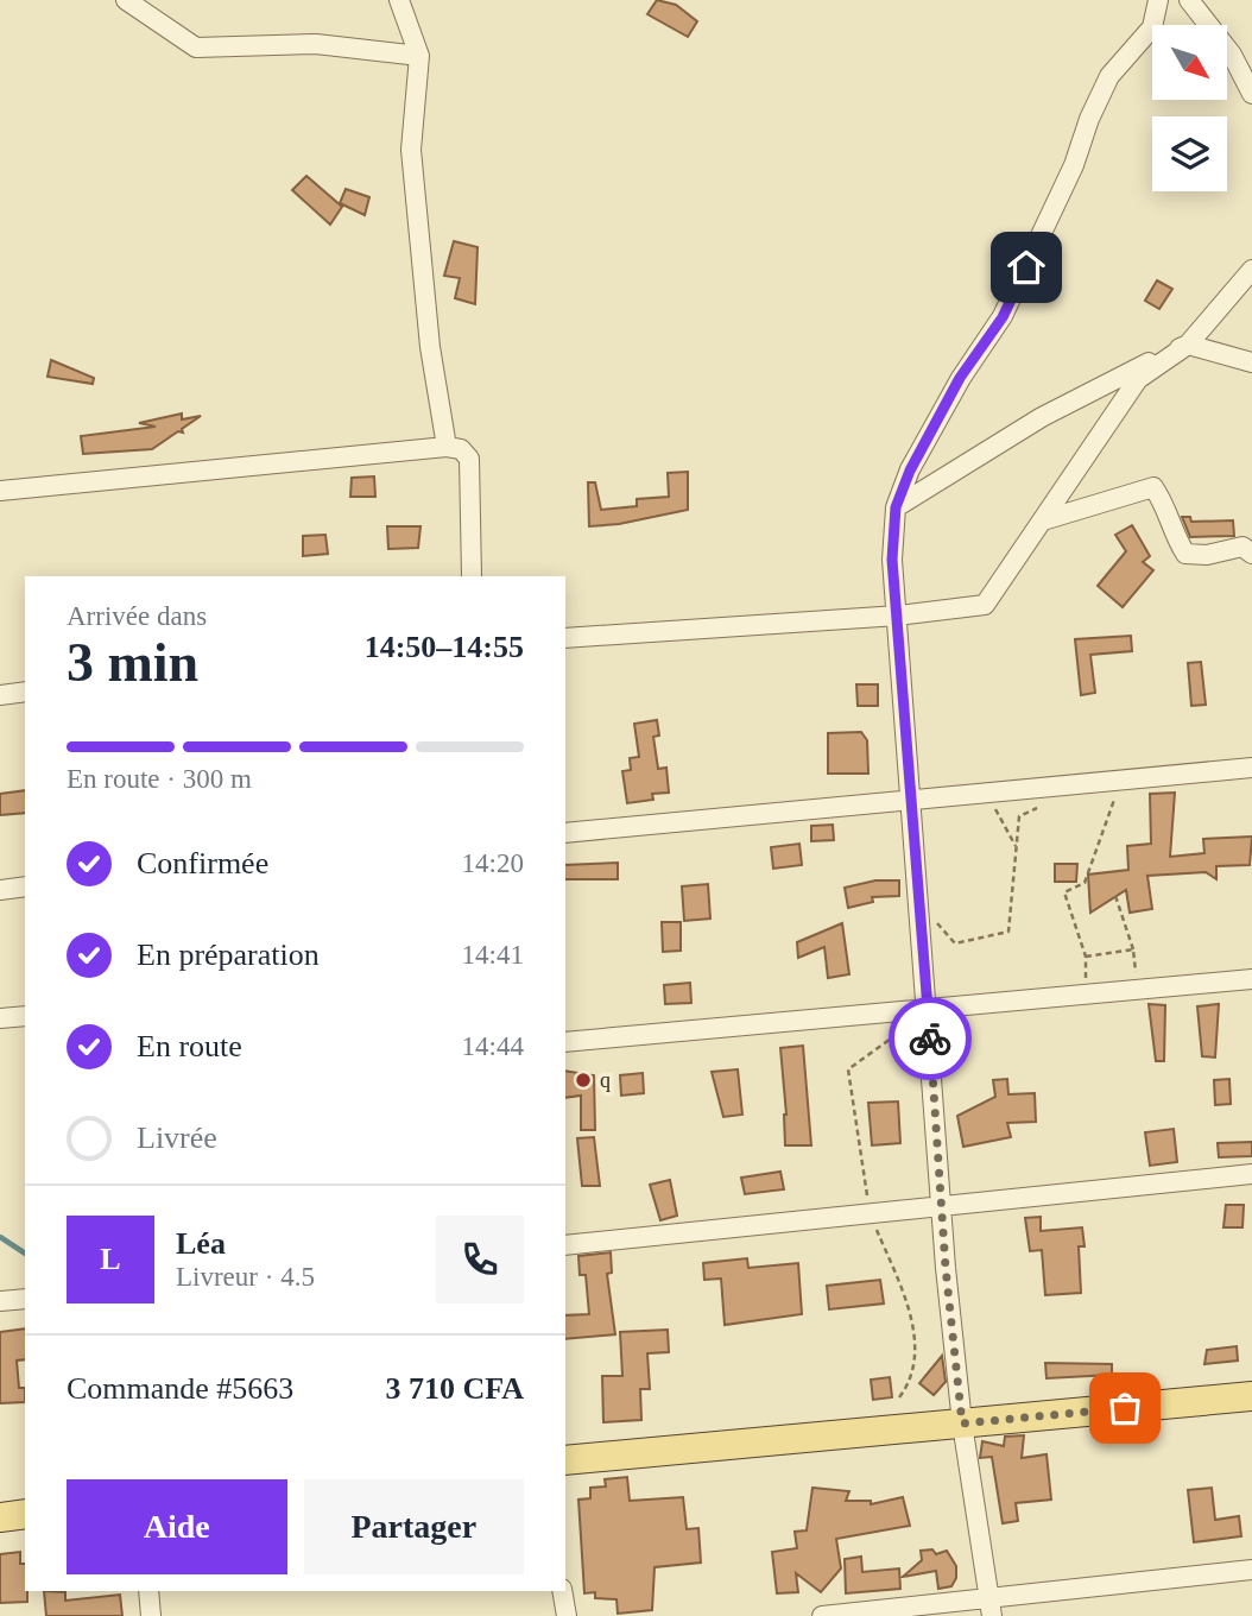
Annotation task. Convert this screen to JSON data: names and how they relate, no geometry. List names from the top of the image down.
{
  "places": ["q"],
  "north": "bottom right",
  "page": {
    "heading": ["3 min", "Arrivée dans", "14:50–14:55"],
    "panel": [
      "Léa",
      "Livreur · 4.5",
      "Commande #5663",
      "3 710 CFA"
    ],
    "bar": "En route · 300 m",
    "list": [
      ["Confirmée", "14:20"],
      ["En préparation", "14:41"],
      ["En route", "14:44"],
      "Livrée"
    ],
    "round": "L",
    "buttons": ["Aide", "Partager"]
  }
}
